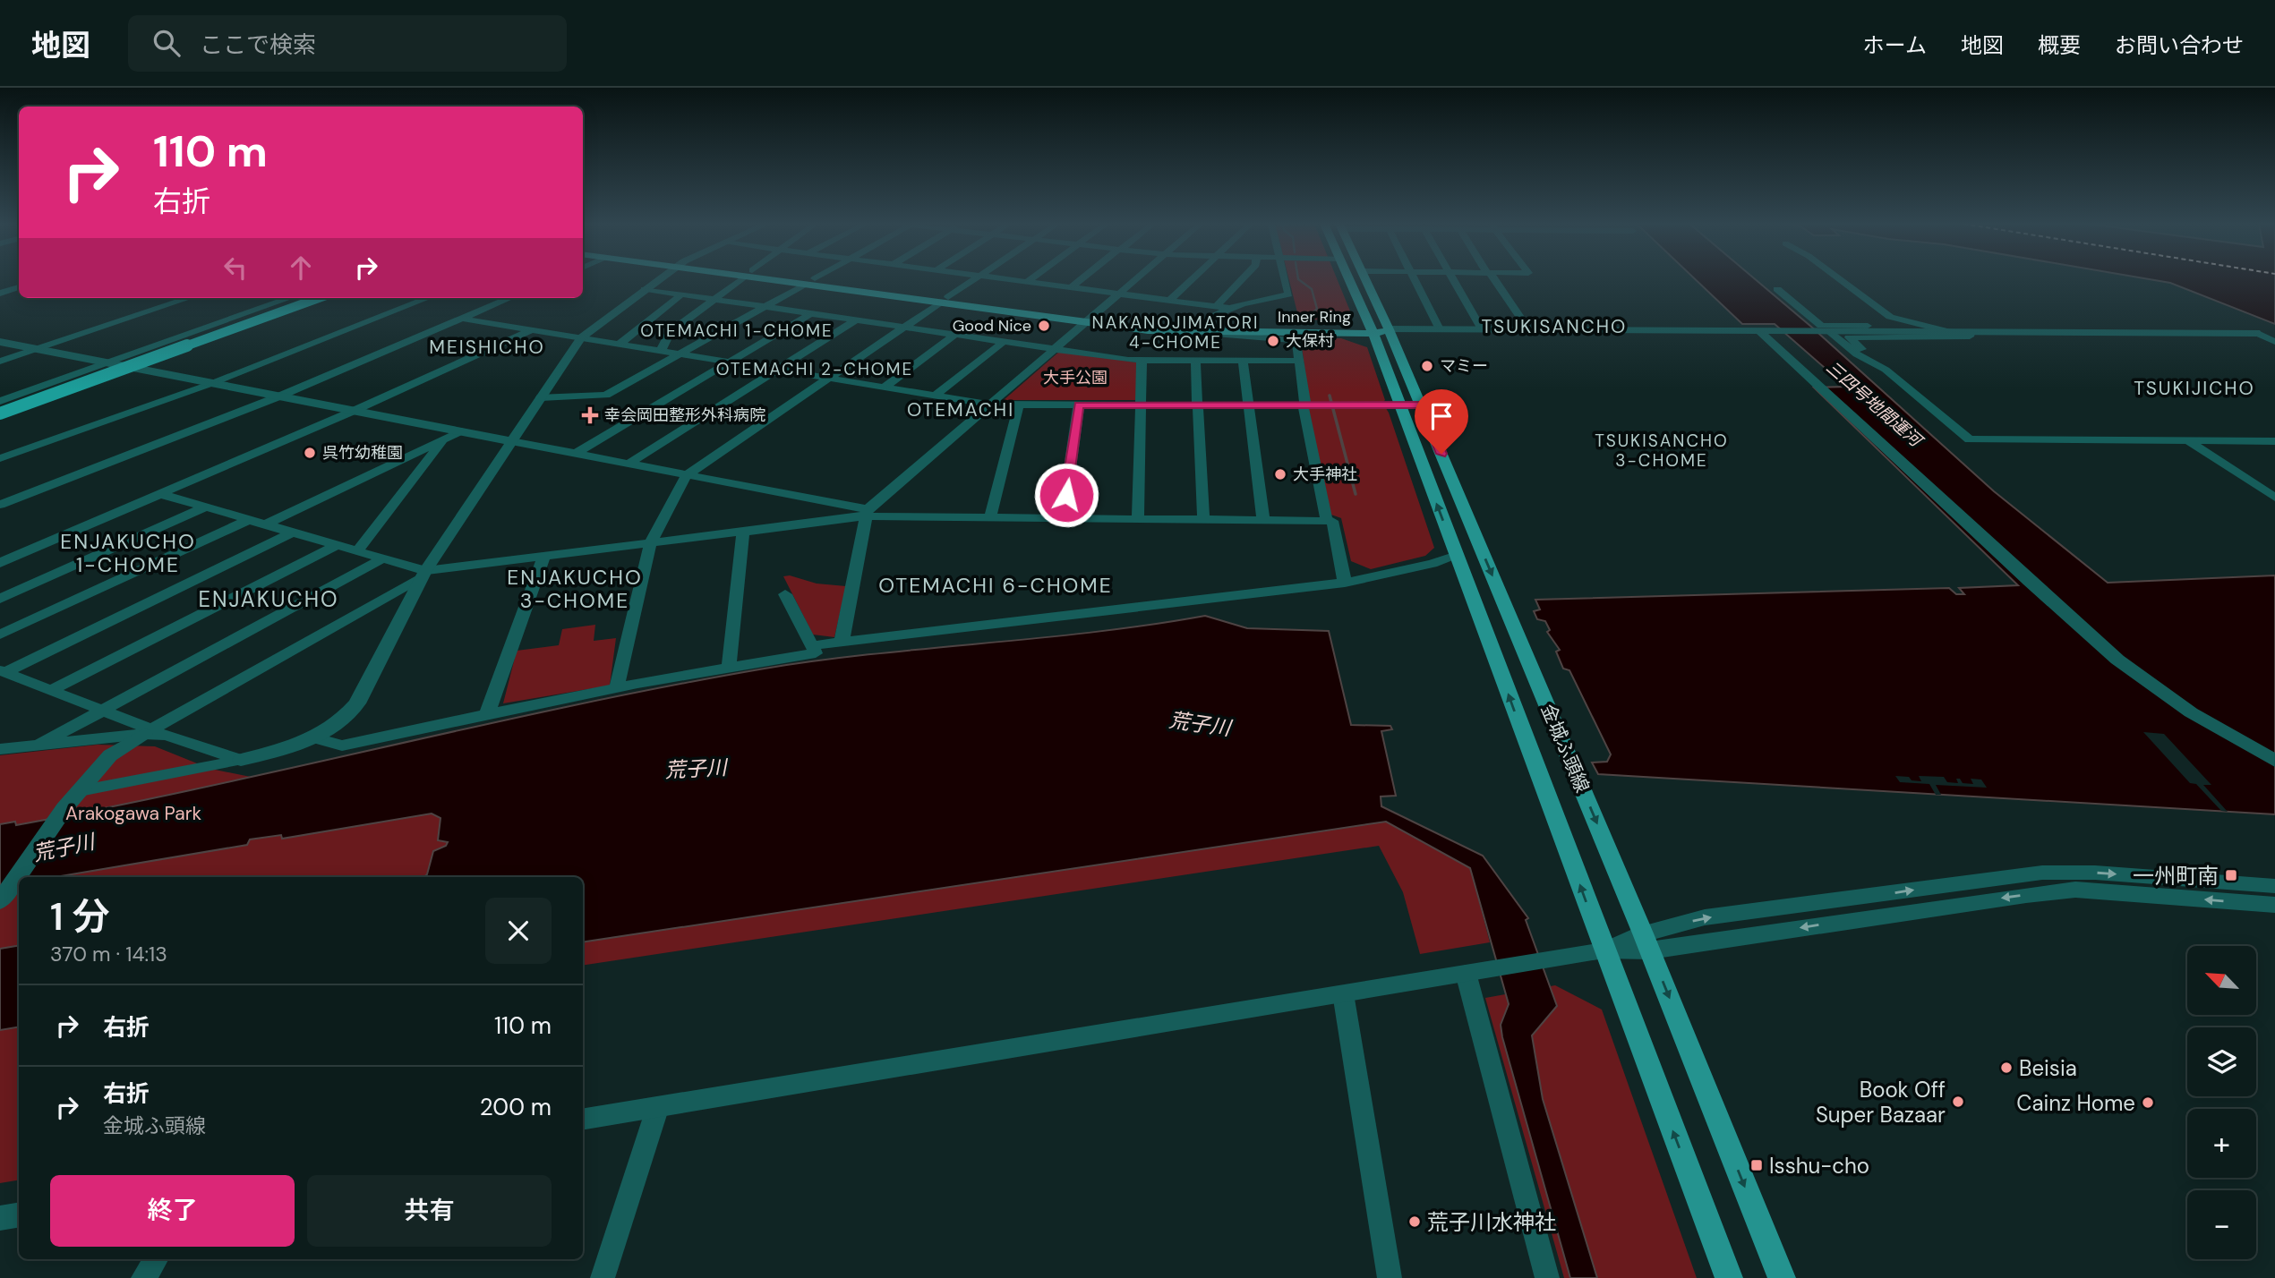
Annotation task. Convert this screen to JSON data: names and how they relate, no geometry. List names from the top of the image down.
{
  "streets": {
    "main road": ["Inner Ring", "金城ふ頭線"]
  },
  "crossings": [
    ["Inner Ring", "金城ふ頭線"]
  ],
  "districts": [
    "NAKANOJIMATORI 4-CHOME",
    "TSUKISANCHO",
    "OTEMACHI 1-CHOME",
    "MEISHICHO",
    "OTEMACHI 2-CHOME",
    "TSUKIJICHO",
    "OTEMACHI",
    "TSUKISANCHO 3-CHOME",
    "ENJAKUCHO 1-CHOME",
    "ENJAKUCHO 3-CHOME",
    "OTEMACHI 6-CHOME",
    "ENJAKUCHO"
  ],
  "water": ["三四号地間運河", "荒子川"],
  "parks": ["大手公園", "Arakogawa Park"],
  "places": {
    "other": [
      "Good Nice",
      "大保村",
      "マミー",
      "呉竹幼稚園",
      "大手神社",
      "Beisia",
      "Book Off Super Bazaar",
      "Cainz Home",
      "荒子川水神社"
    ],
    "health": ["幸会岡田整形外科病院"],
    "transit": ["一州町南", "Isshu-cho"]
  },
  "north": "top left",
  "page": {
    "header": "地図",
    "search": "ここで検索",
    "nav": [
      "ホーム",
      "地図",
      "概要",
      "お問い合わせ"
    ],
    "turn": ["110 m", "右折"],
    "heading": ["1 分", "370 m · 14:13"],
    "map_buttons": ["+", "−"],
    "list": [
      {
        "name": "右折",
        "value": "110 m"
      },
      {
        "name": "右折",
        "note": "金城ふ頭線",
        "value": "200 m"
      }
    ],
    "buttons": ["終了", "共有"]
  }
}
